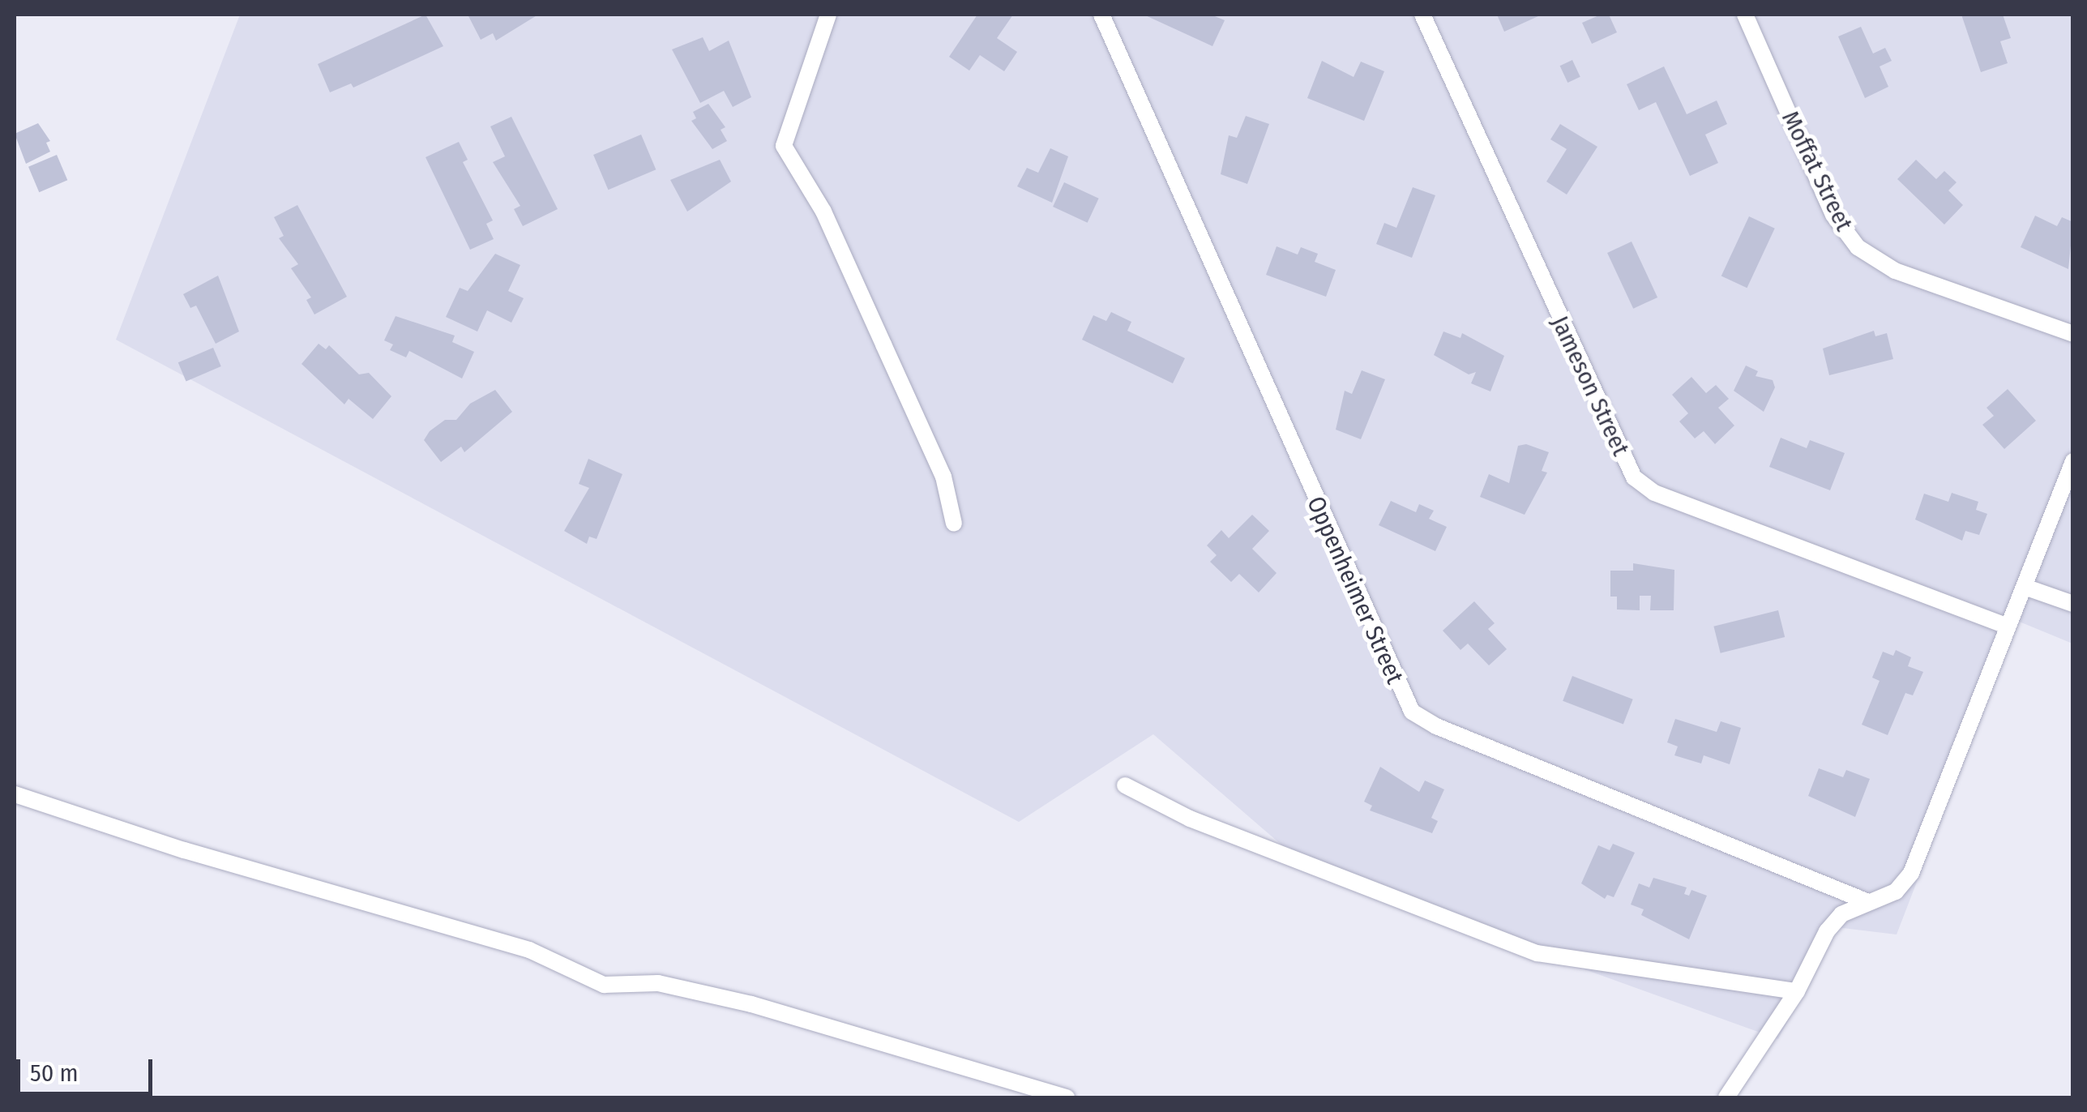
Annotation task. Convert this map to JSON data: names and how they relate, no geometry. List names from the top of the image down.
{
  "streets": {
    "street": ["Moffat Street", "Jameson Street", "Oppenheimer Street"]
  },
  "scale_bar": "50 m"
}
